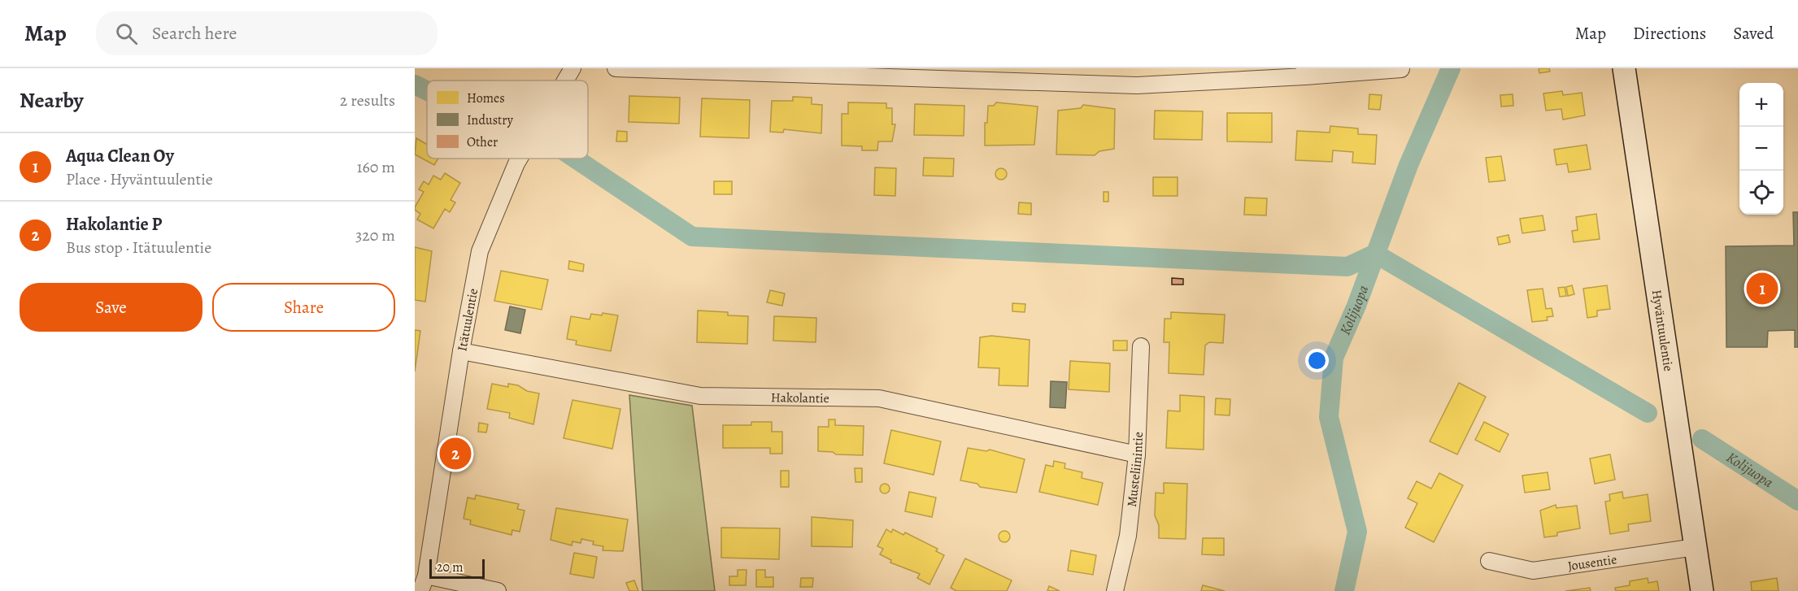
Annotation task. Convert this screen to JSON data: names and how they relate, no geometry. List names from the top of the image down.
{
  "streets": {
    "street": [
      "Itätuulentie",
      "Hyväntuulentie",
      "Hakolantie",
      "Musteliinintie",
      "Jousentie"
    ]
  },
  "crossings": [
    ["Itätuulentie", "Hakolantie"],
    ["Hyväntuulentie", "Jousentie"],
    ["Hakolantie", "Musteliinintie"]
  ],
  "water": ["Kolijuopa"],
  "legend": ["Homes", "Industry", "Other"],
  "scale_bar": "20 m",
  "page": {
    "header": "Map",
    "search": "Search here",
    "nav": ["Map", "Directions", "Saved"],
    "heading": ["Nearby", "2 results"],
    "map_buttons": ["+", "−"],
    "list": [
      {
        "mark": "1",
        "name": "Aqua Clean Oy",
        "note": "Place · Hyväntuulentie",
        "value": "160 m"
      },
      {
        "mark": "2",
        "name": "Hakolantie P",
        "note": "Bus stop · Itätuulentie",
        "value": "320 m"
      }
    ],
    "buttons": ["Save", "Share"],
    "pins": ["1", "2"],
    "scale": "20 m"
  }
}
